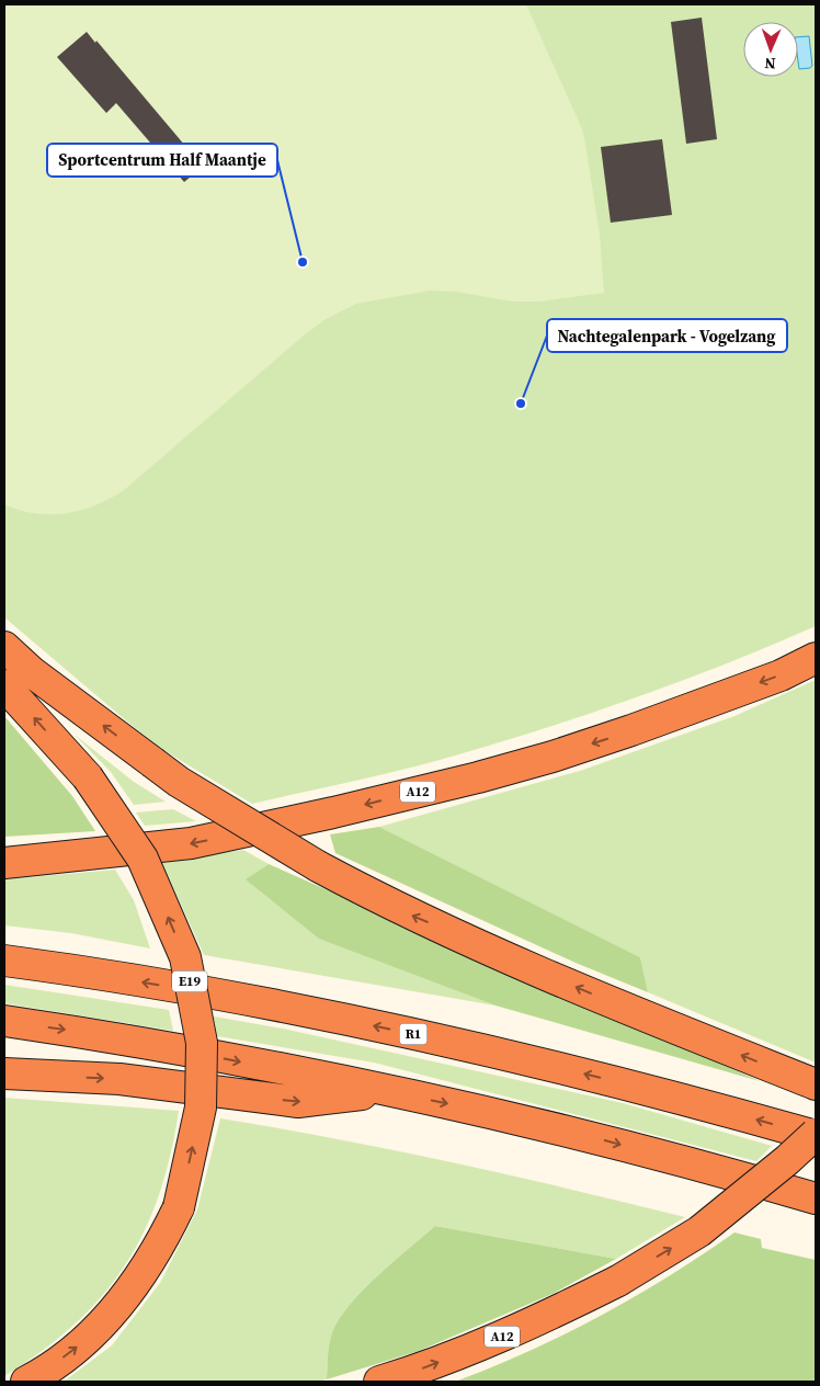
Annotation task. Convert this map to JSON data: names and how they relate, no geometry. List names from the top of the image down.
{
  "streets": {
    "highway": ["A12", "E19", "R1"]
  },
  "crossings": [
    ["A12", "R1"]
  ],
  "places": ["Sportcentrum Half Maantje", "Nachtegalenpark - Vogelzang"],
  "north": "bottom"
}
